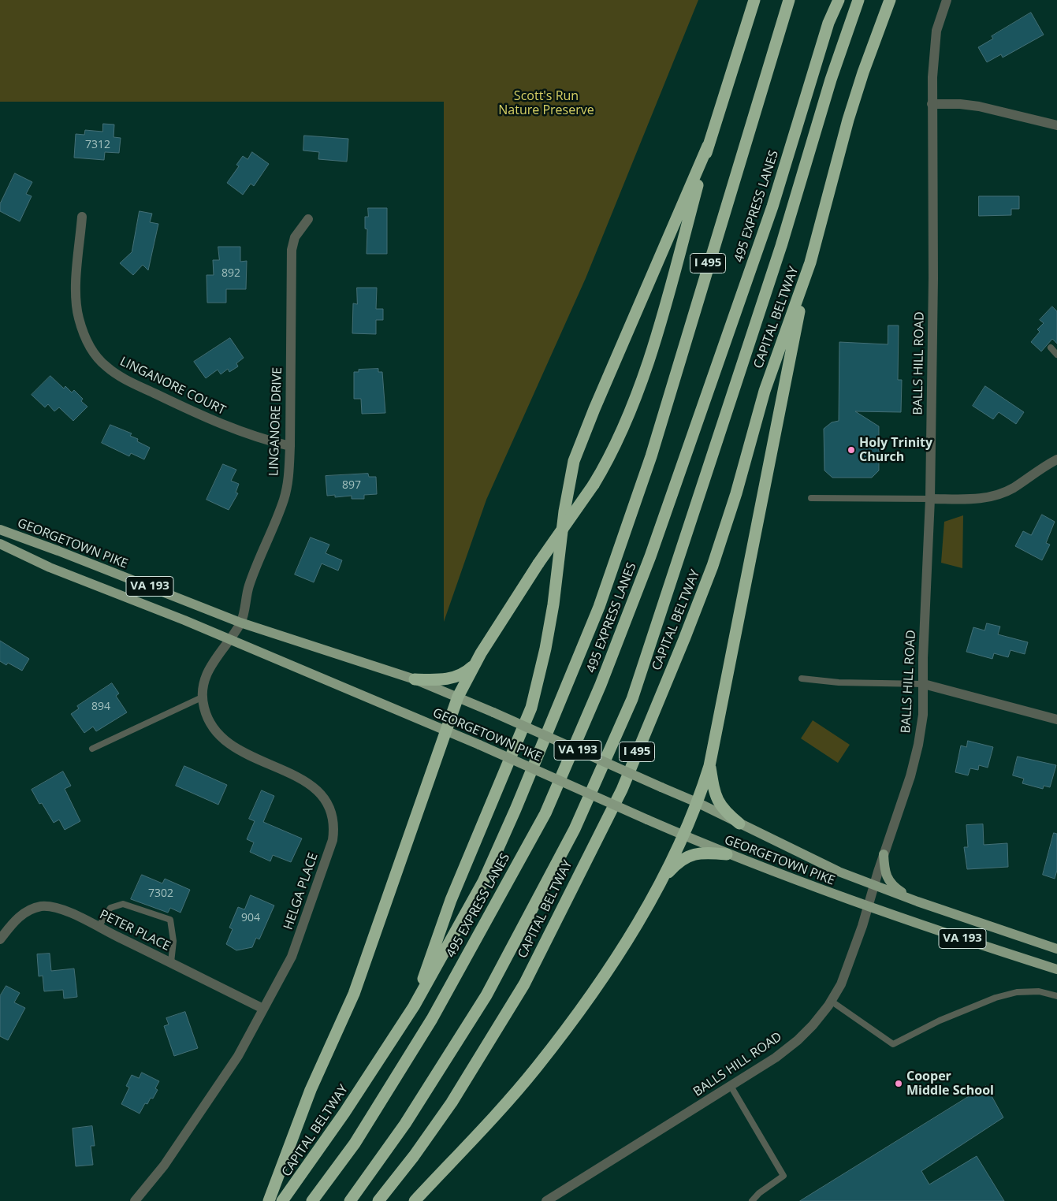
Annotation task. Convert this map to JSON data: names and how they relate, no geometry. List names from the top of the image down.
{
  "streets": {
    "highway": ["495 EXPRESS LANES", "I 495", "CAPITAL BELTWAY"],
    "main road": ["GEORGETOWN PIKE", "VA 193"],
    "street": [
      "BALLS HILL ROAD",
      "LINGANORE COURT",
      "LINGANORE DRIVE",
      "HELGA PLACE",
      "PETER PLACE"
    ]
  },
  "crossings": [
    ["BALLS HILL ROAD", "GEORGETOWN PIKE"],
    ["LINGANORE COURT", "LINGANORE DRIVE"],
    ["LINGANORE DRIVE", "GEORGETOWN PIKE"],
    ["LINGANORE DRIVE", "HELGA PLACE"],
    ["GEORGETOWN PIKE", "HELGA PLACE"],
    ["HELGA PLACE", "PETER PLACE"]
  ],
  "parks": ["Scott's Run Nature Preserve"],
  "places": ["Holy Trinity Church", "Cooper Middle School"],
  "house_numbers": [
    "7312",
    "892",
    "897",
    "894",
    "7302",
    "904"
  ]
}
